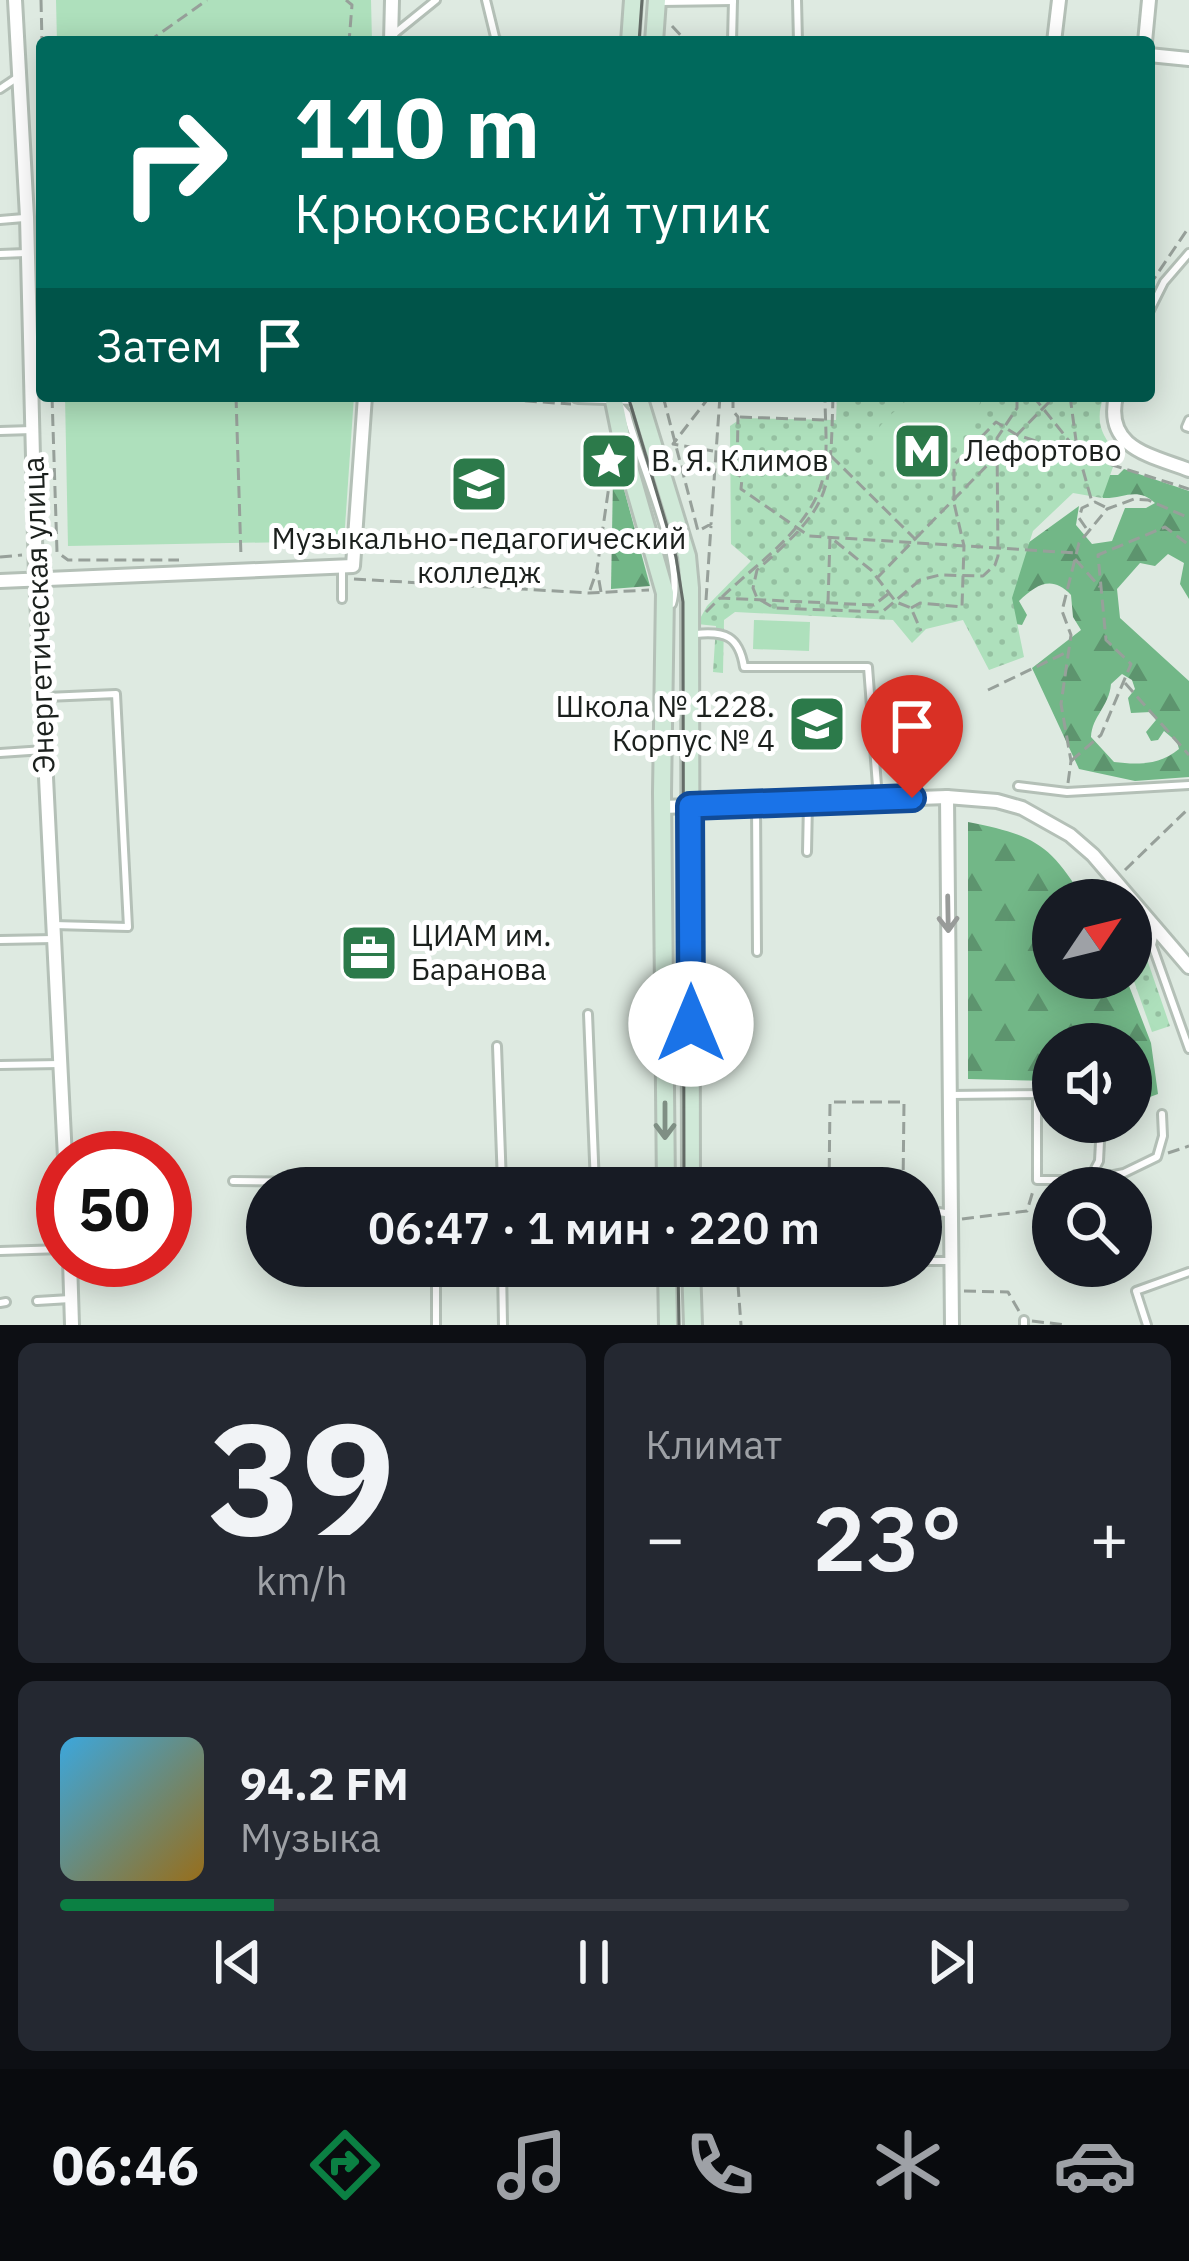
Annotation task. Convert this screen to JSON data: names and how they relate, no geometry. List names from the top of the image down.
{
  "streets": {
    "street": ["Энергетическая улица"]
  },
  "places": {
    "metro station": ["Лефортово"],
    "place": ["В. Я. Климов"],
    "school or university": ["Музыкально-педагогический колледж", "Школа № 1228. Корпус № 4"],
    "office": ["ЦИАМ им. Баранова"]
  },
  "north": "top right",
  "page": {
    "turn": ["110 m", "Крюковский тупик"],
    "then": "Затем",
    "limit": "50",
    "trip": "06:47 · 1 мин · 220 m",
    "tile": [
      ["39", "km/h"],
      "Климат"
    ],
    "heat": ["−", "23°", "+"],
    "song": ["94.2 FM", "Музыка"],
    "tabs": "06:46"
  }
}
